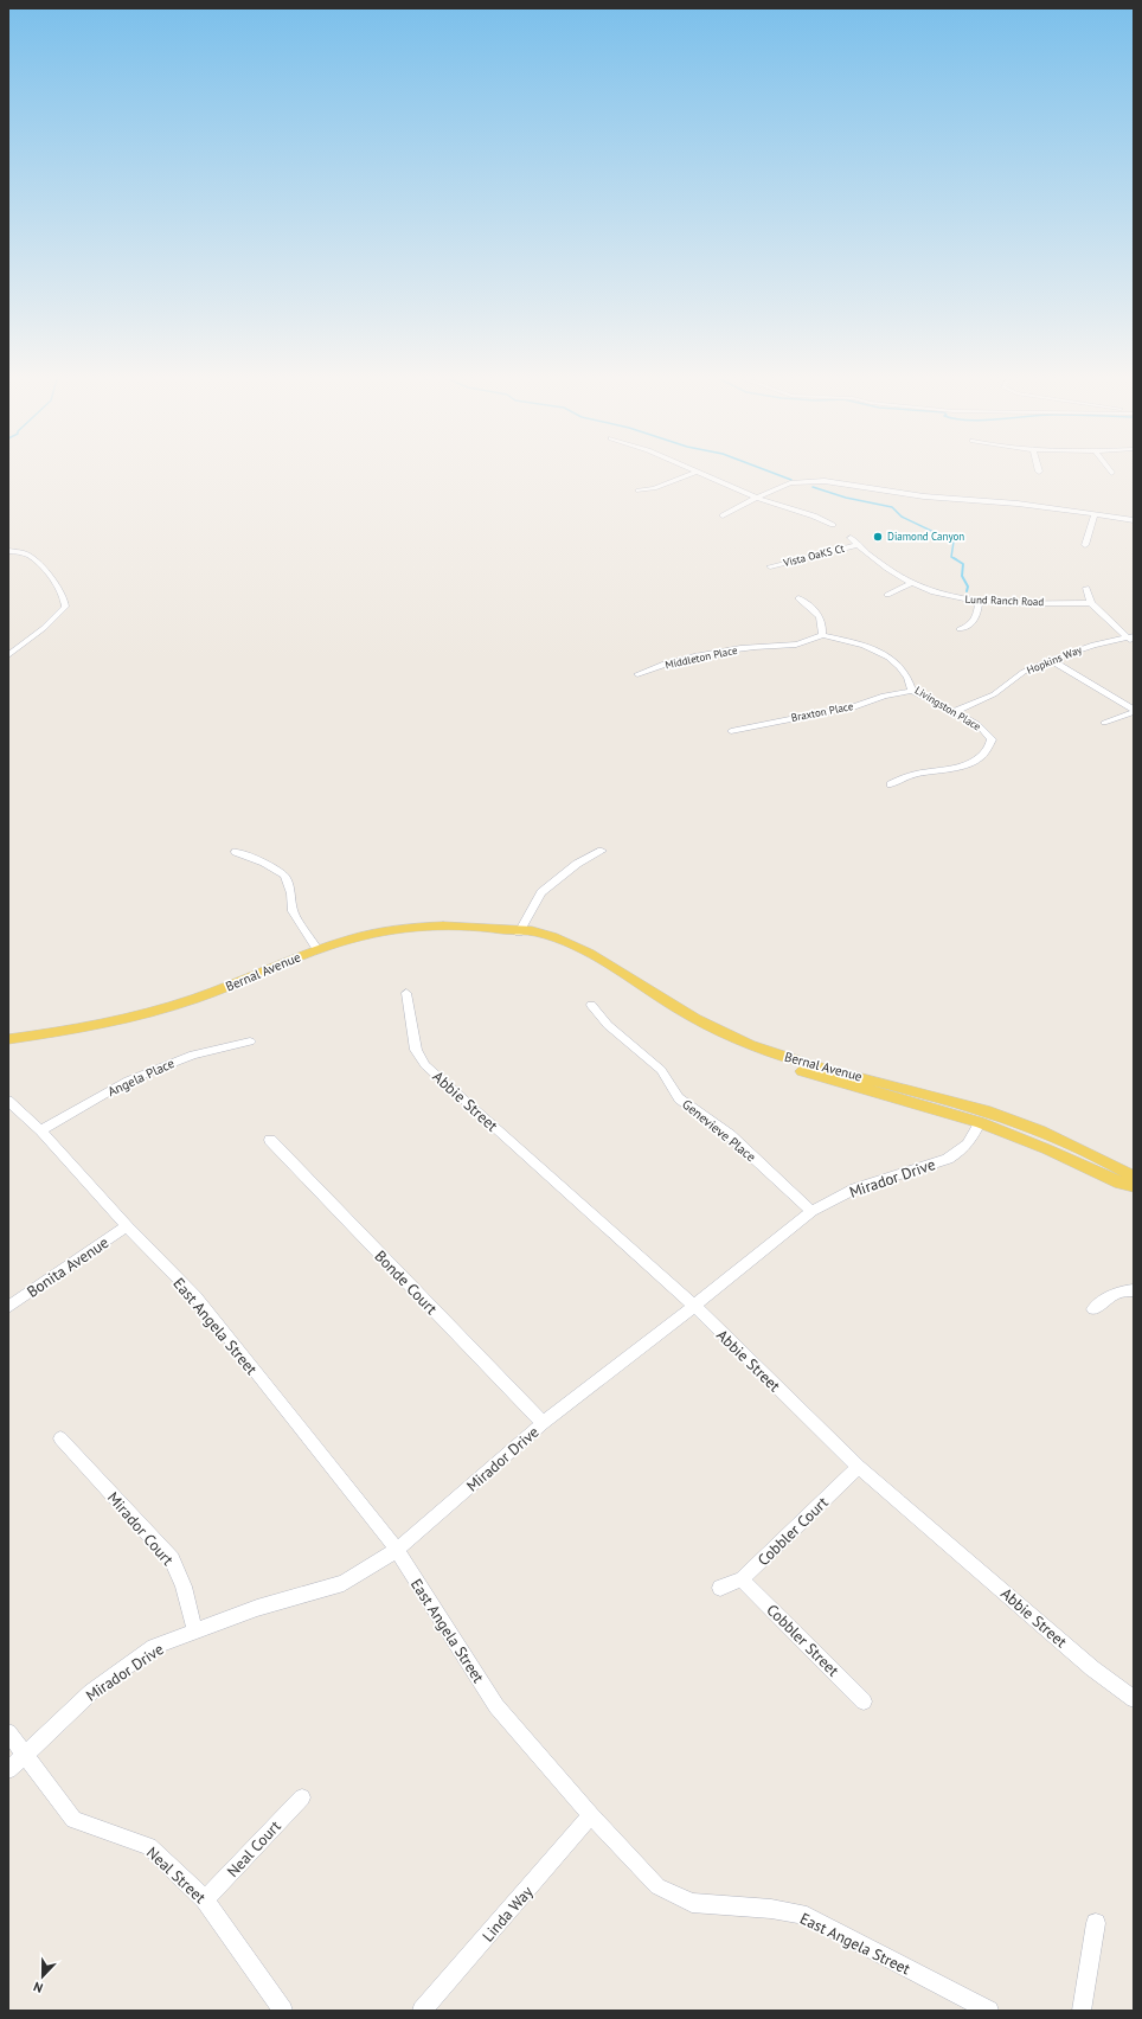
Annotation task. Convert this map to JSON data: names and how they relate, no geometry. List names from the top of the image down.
{
  "streets": {
    "main road": ["Bernal Avenue"],
    "street": [
      "Vista OaKS Ct",
      "Lund Ranch Road",
      "Middleton Place",
      "Hopkins Way",
      "Livingston Place",
      "Braxton Place",
      "Angela Place",
      "Abbie Street",
      "Genevieve Place",
      "Mirador Drive",
      "Bonita Avenue",
      "Bonde Court",
      "East Angela Street",
      "Mirador Court",
      "Cobbler Court",
      "Cobbler Street",
      "Neal Court",
      "Neal Street",
      "Linda Way"
    ]
  },
  "crossings": [
    ["Vista OaKS Ct", "Lund Ranch Road"],
    ["Middleton Place", "Livingston Place"],
    ["Hopkins Way", "Livingston Place"],
    ["Livingston Place", "Braxton Place"],
    ["Bernal Avenue", "Mirador Drive"],
    ["Angela Place", "East Angela Street"],
    ["Abbie Street", "Mirador Drive"],
    ["Abbie Street", "Cobbler Court"],
    ["Genevieve Place", "Mirador Drive"],
    ["Mirador Drive", "Bonde Court"],
    ["Mirador Drive", "East Angela Street"],
    ["Mirador Drive", "Mirador Court"],
    ["Mirador Drive", "Neal Street"],
    ["Bonita Avenue", "East Angela Street"],
    ["East Angela Street", "Linda Way"],
    ["Cobbler Court", "Cobbler Street"],
    ["Neal Court", "Neal Street"]
  ],
  "places": ["Diamond Canyon"],
  "north": "bottom"
}
